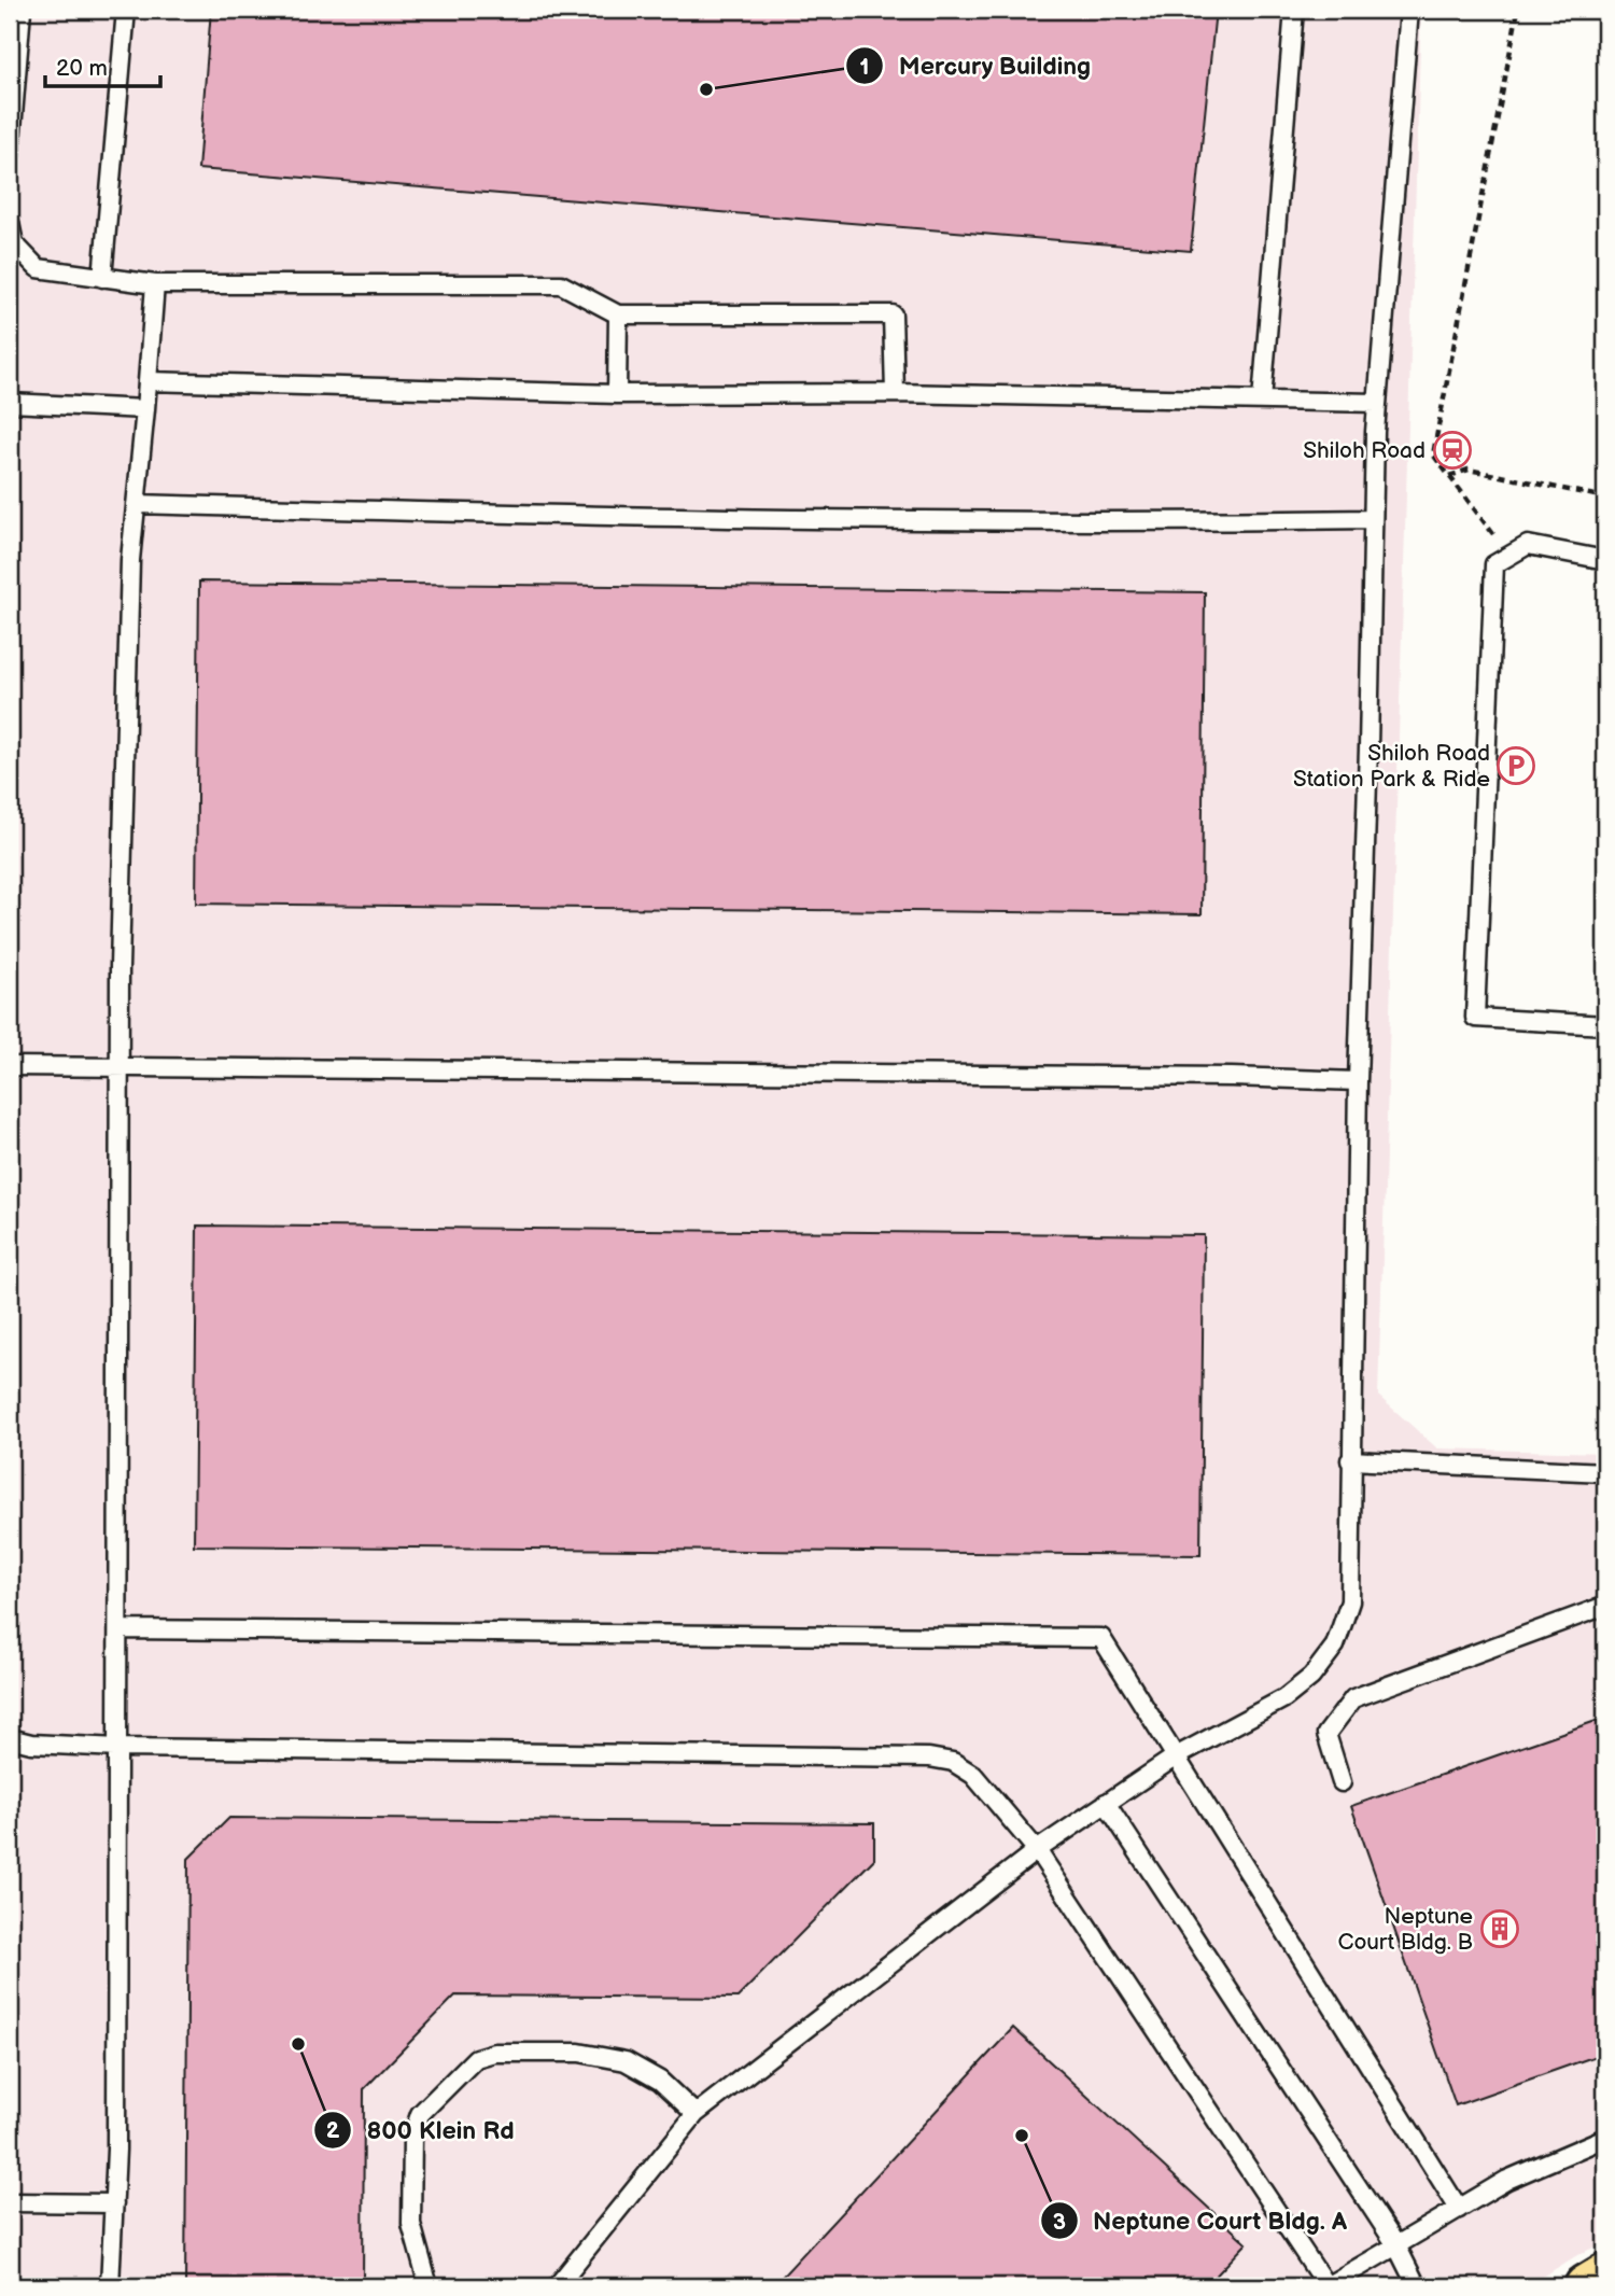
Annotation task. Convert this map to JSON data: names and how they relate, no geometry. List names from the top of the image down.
{
  "places": {
    "other": ["Mercury Building", "800 Klein Rd", "Neptune Court Bldg. A"],
    "station": ["Shiloh Road"],
    "parking": ["Shiloh Road Station Park & Ride"],
    "building": ["Neptune Court Bldg. B"]
  },
  "scale_bar": "20 m"
}
